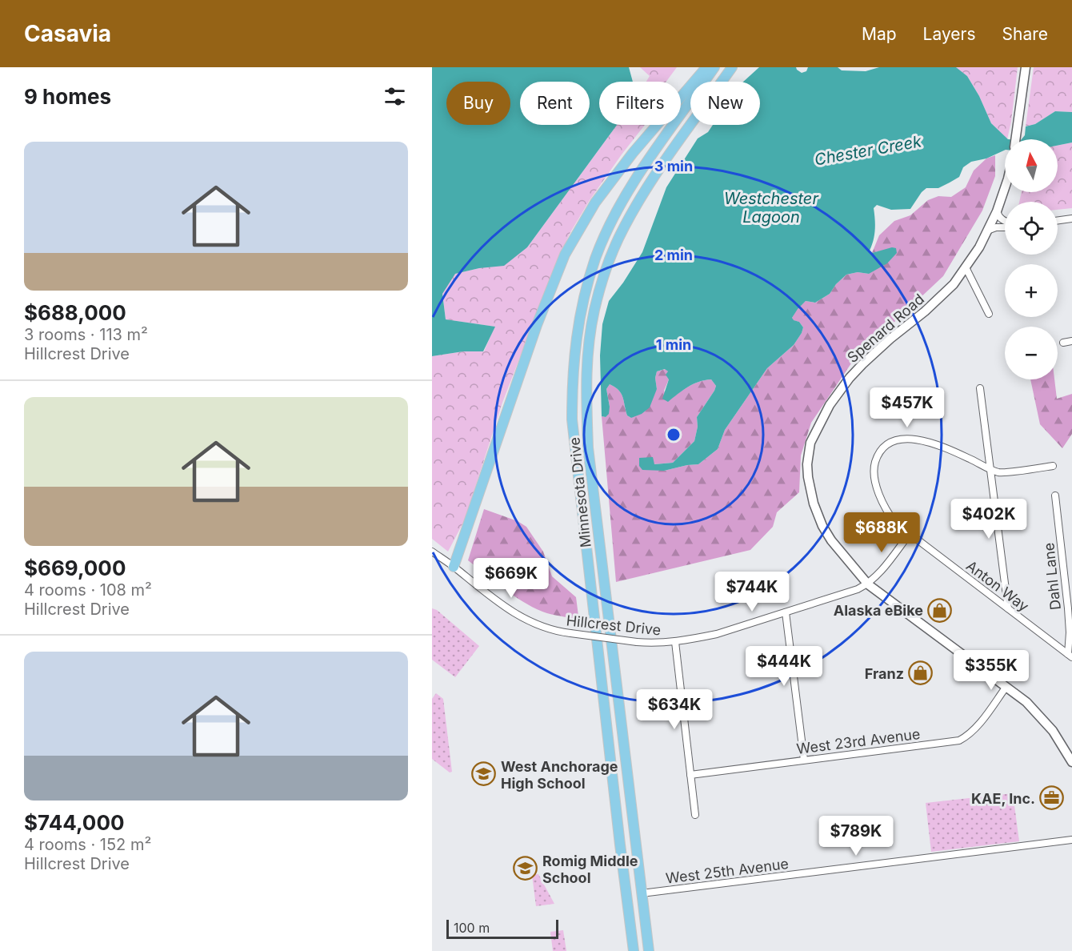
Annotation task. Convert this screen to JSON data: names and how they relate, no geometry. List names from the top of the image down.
{
  "streets": {
    "main road": ["Spenard Road", "Minnesota Drive"],
    "street": [
      "Dahl Lane",
      "Anton Way",
      "Hillcrest Drive",
      "West 23rd Avenue",
      "West 25th Avenue"
    ]
  },
  "crossings": [
    ["Spenard Road", "Hillcrest Drive"],
    ["Spenard Road", "West 23rd Avenue"],
    ["Minnesota Drive", "West 25th Avenue"],
    ["Dahl Lane", "Anton Way"],
    ["Anton Way", "Hillcrest Drive"]
  ],
  "water": ["Chester Creek", "Westchester Lagoon"],
  "places": {
    "shop": ["Alaska eBike", "Franz"],
    "school or university": ["West Anchorage High School", "Romig Middle School"],
    "office": ["KAE, Inc."]
  },
  "scale_bar": "100 m",
  "north": "top",
  "page": {
    "header": "Casavia",
    "nav": ["Map", "Layers", "Share"],
    "heading": "9 homes",
    "chip": [
      "Buy",
      "Rent",
      "Filters",
      "New"
    ],
    "list": [
      {
        "name": "$688,000",
        "note": "3 rooms · 113 m² · Hillcrest Drive"
      },
      {
        "name": "$669,000",
        "note": "4 rooms · 108 m² · Hillcrest Drive"
      },
      {
        "name": "$744,000",
        "note": "4 rooms · 152 m² · Hillcrest Drive"
      }
    ],
    "map_buttons": ["+", "−"],
    "price": [
      "$457K",
      "$402K",
      "$688K",
      "$669K",
      "$744K",
      "$444K",
      "$355K",
      "$634K",
      "$789K"
    ],
    "scale": "100 m"
  },
  "rings": ["3 min", "2 min", "1 min"]
}
